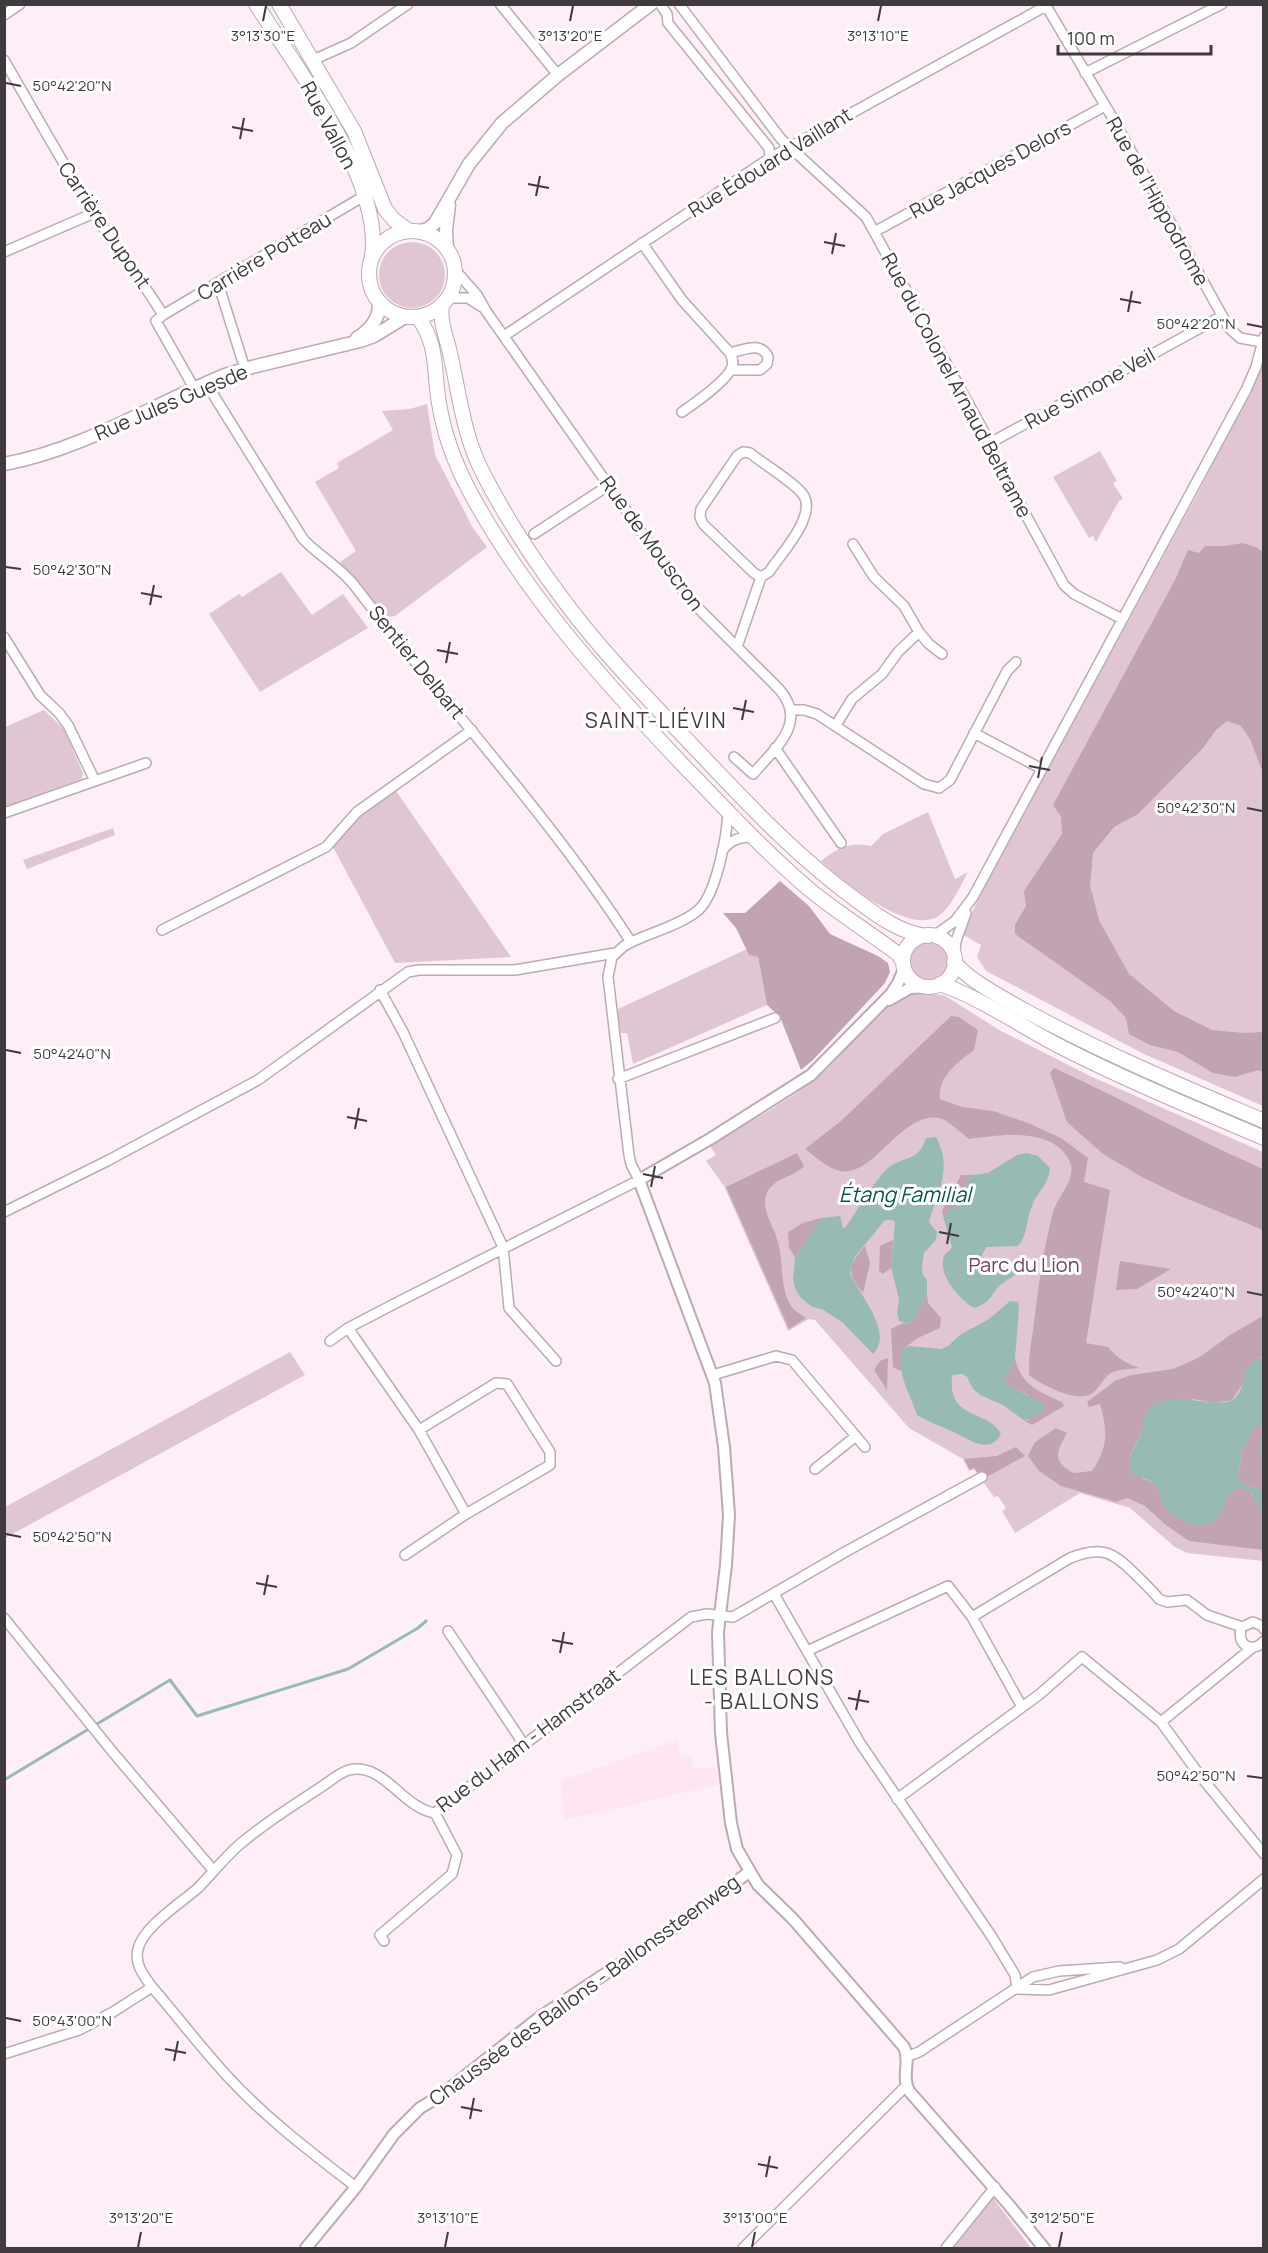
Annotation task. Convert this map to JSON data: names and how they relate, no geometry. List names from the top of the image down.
{
  "streets": {
    "main road": ["Rue Vallon", "Rue Jules Guesde"],
    "street": [
      "Rue Édouard Vaillant",
      "Rue Jacques Delors",
      "Rue de l'Hippodrome",
      "Carrière Dupont",
      "Carrière Potteau",
      "Rue du Colonel Arnaud Beltrame",
      "Rue Simone Veil",
      "Rue de Mouscron",
      "Sentier Delbart",
      "Rue du Ham - Hamstraat",
      "Chaussée des Ballons - Ballonssteenweg"
    ]
  },
  "crossings": [
    ["Rue Vallon", "Carrière Potteau"],
    ["Rue Vallon", "Rue Jules Guesde"],
    ["Rue Vallon", "Rue de Mouscron"],
    ["Rue Édouard Vaillant", "Rue de l'Hippodrome"],
    ["Rue Édouard Vaillant", "Rue du Colonel Arnaud Beltrame"],
    ["Rue Édouard Vaillant", "Rue de Mouscron"],
    ["Rue Jacques Delors", "Rue de l'Hippodrome"],
    ["Rue Jacques Delors", "Rue du Colonel Arnaud Beltrame"],
    ["Rue de l'Hippodrome", "Rue Simone Veil"],
    ["Carrière Dupont", "Carrière Potteau"],
    ["Carrière Dupont", "Rue Jules Guesde"],
    ["Carrière Dupont", "Sentier Delbart"],
    ["Rue du Colonel Arnaud Beltrame", "Rue Simone Veil"],
    ["Rue Jules Guesde", "Rue de Mouscron"],
    ["Rue Jules Guesde", "Sentier Delbart"],
    ["Rue du Ham - Hamstraat", "Chaussée des Ballons - Ballonssteenweg"]
  ],
  "districts": ["SAINT-LIÉVIN", "LES BALLONS - BALLONS"],
  "water": ["Étang Familial"],
  "parks": ["Parc du Lion"],
  "scale_bar": "100 m",
  "coordinates": [
    "3°13'30\"E",
    "3°13'20\"E",
    "3°13'10\"E",
    "50°42'20\"N",
    "50°42'30\"N",
    "50°42'40\"N",
    "50°42'50\"N",
    "50°43'00\"N",
    "3°13'00\"E",
    "3°12'50\"E"
  ]
}
